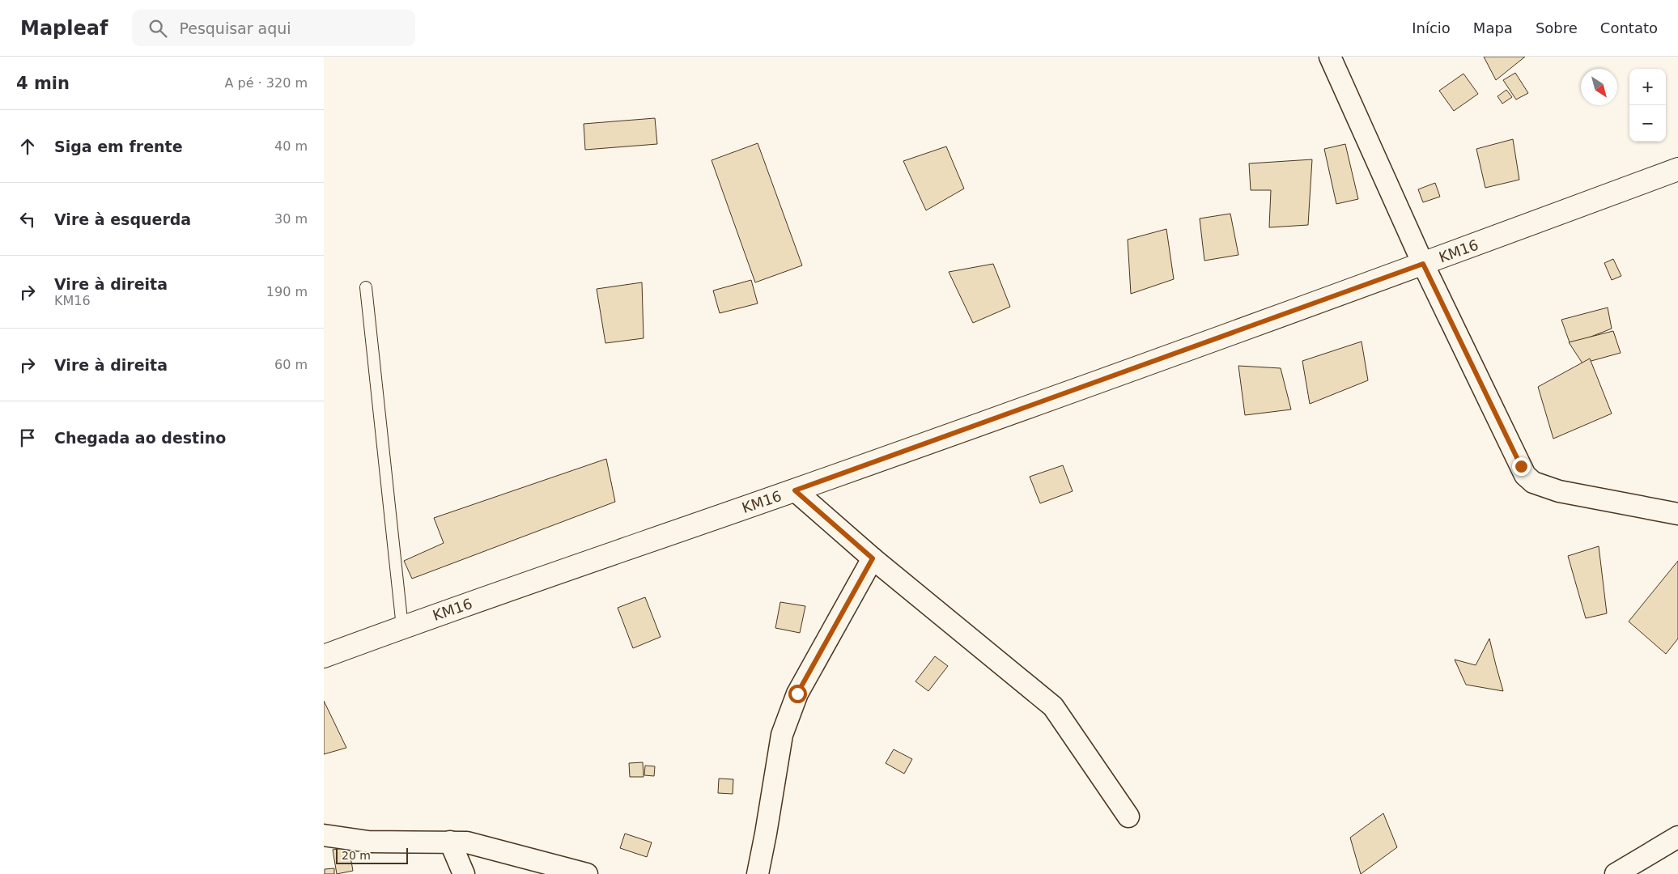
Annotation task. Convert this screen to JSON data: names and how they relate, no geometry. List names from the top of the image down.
{
  "streets": {
    "street": ["KM16"]
  },
  "scale_bar": "20 m",
  "north": "bottom right",
  "page": {
    "header": "Mapleaf",
    "search": "Pesquisar aqui",
    "nav": [
      "Início",
      "Mapa",
      "Sobre",
      "Contato"
    ],
    "heading": ["4 min", "A pé · 320 m"],
    "map_buttons": ["+", "−"],
    "list": [
      ["Siga em frente", "40 m"],
      ["Vire à esquerda", "30 m"],
      ["Vire à direita", "KM16", "190 m"],
      ["Vire à direita", "60 m"],
      "Chegada ao destino"
    ],
    "scale": "20 m"
  }
}
